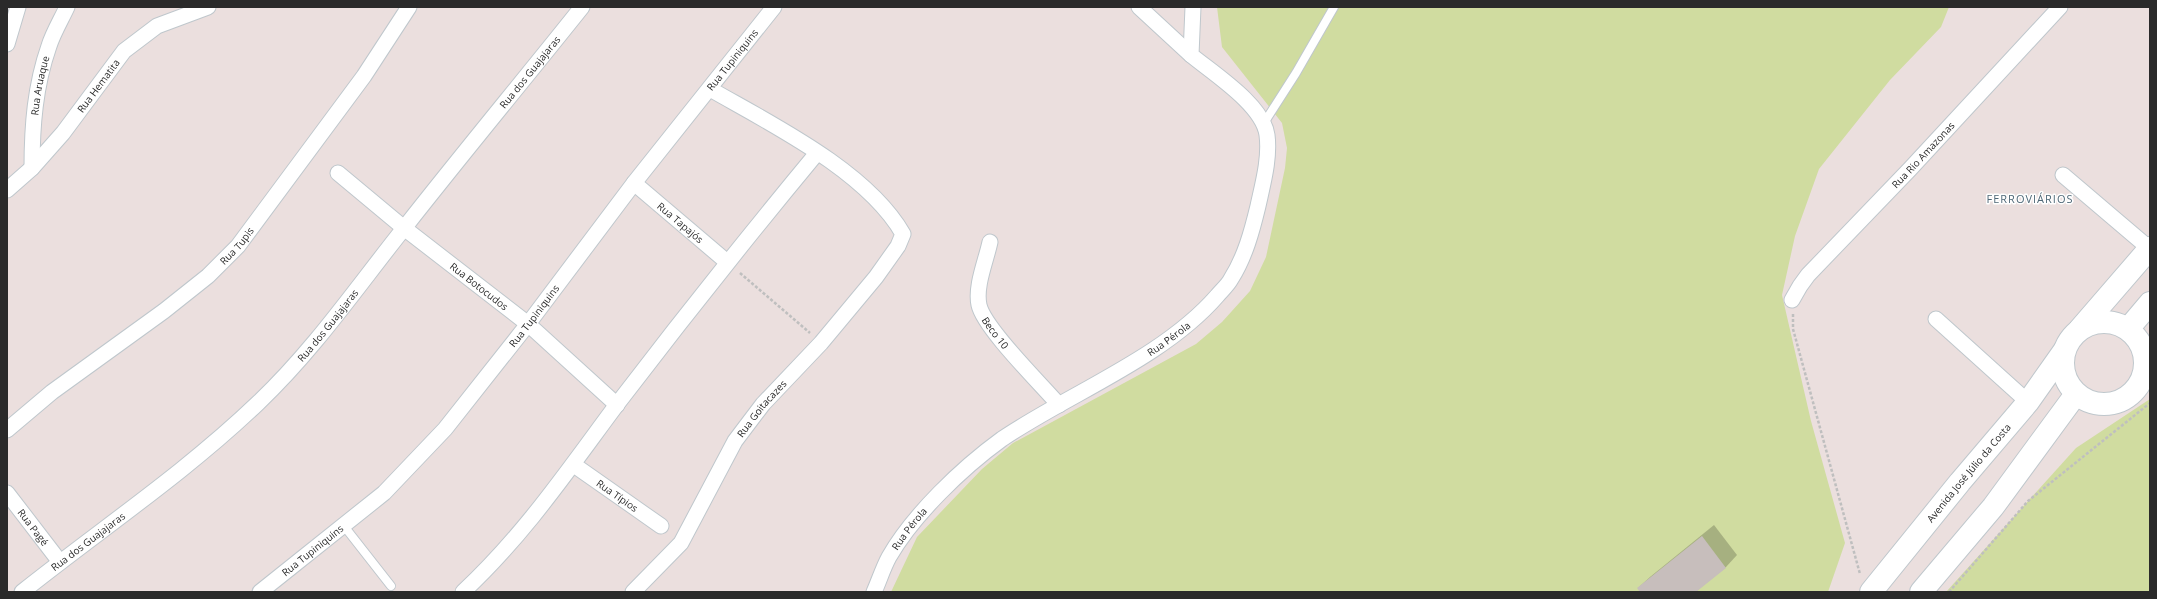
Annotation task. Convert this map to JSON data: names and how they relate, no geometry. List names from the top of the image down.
{
  "streets": {
    "main road": ["Avenida José Júlio da Costa"],
    "street": [
      "Rua Tupiniquins",
      "Rua dos Guajajaras",
      "Rua Aruaque",
      "Rua Hematita",
      "Rua Rio Amazonas",
      "Rua Tapajós",
      "Rua Tupis",
      "Rua Botocudos",
      "Beco 10",
      "Rua Pérola",
      "Rua Goitacazes",
      "Rua Típios",
      "Rua Pagé"
    ]
  },
  "crossings": [
    ["Rua Tupiniquins", "Rua Tapajós"],
    ["Rua Tupiniquins", "Rua Botocudos"],
    ["Rua dos Guajajaras", "Rua Botocudos"],
    ["Rua dos Guajajaras", "Rua Pagé"],
    ["Rua Aruaque", "Rua Hematita"],
    ["Beco 10", "Rua Pérola"]
  ],
  "districts": ["FERROVIÁRIOS"]
}
